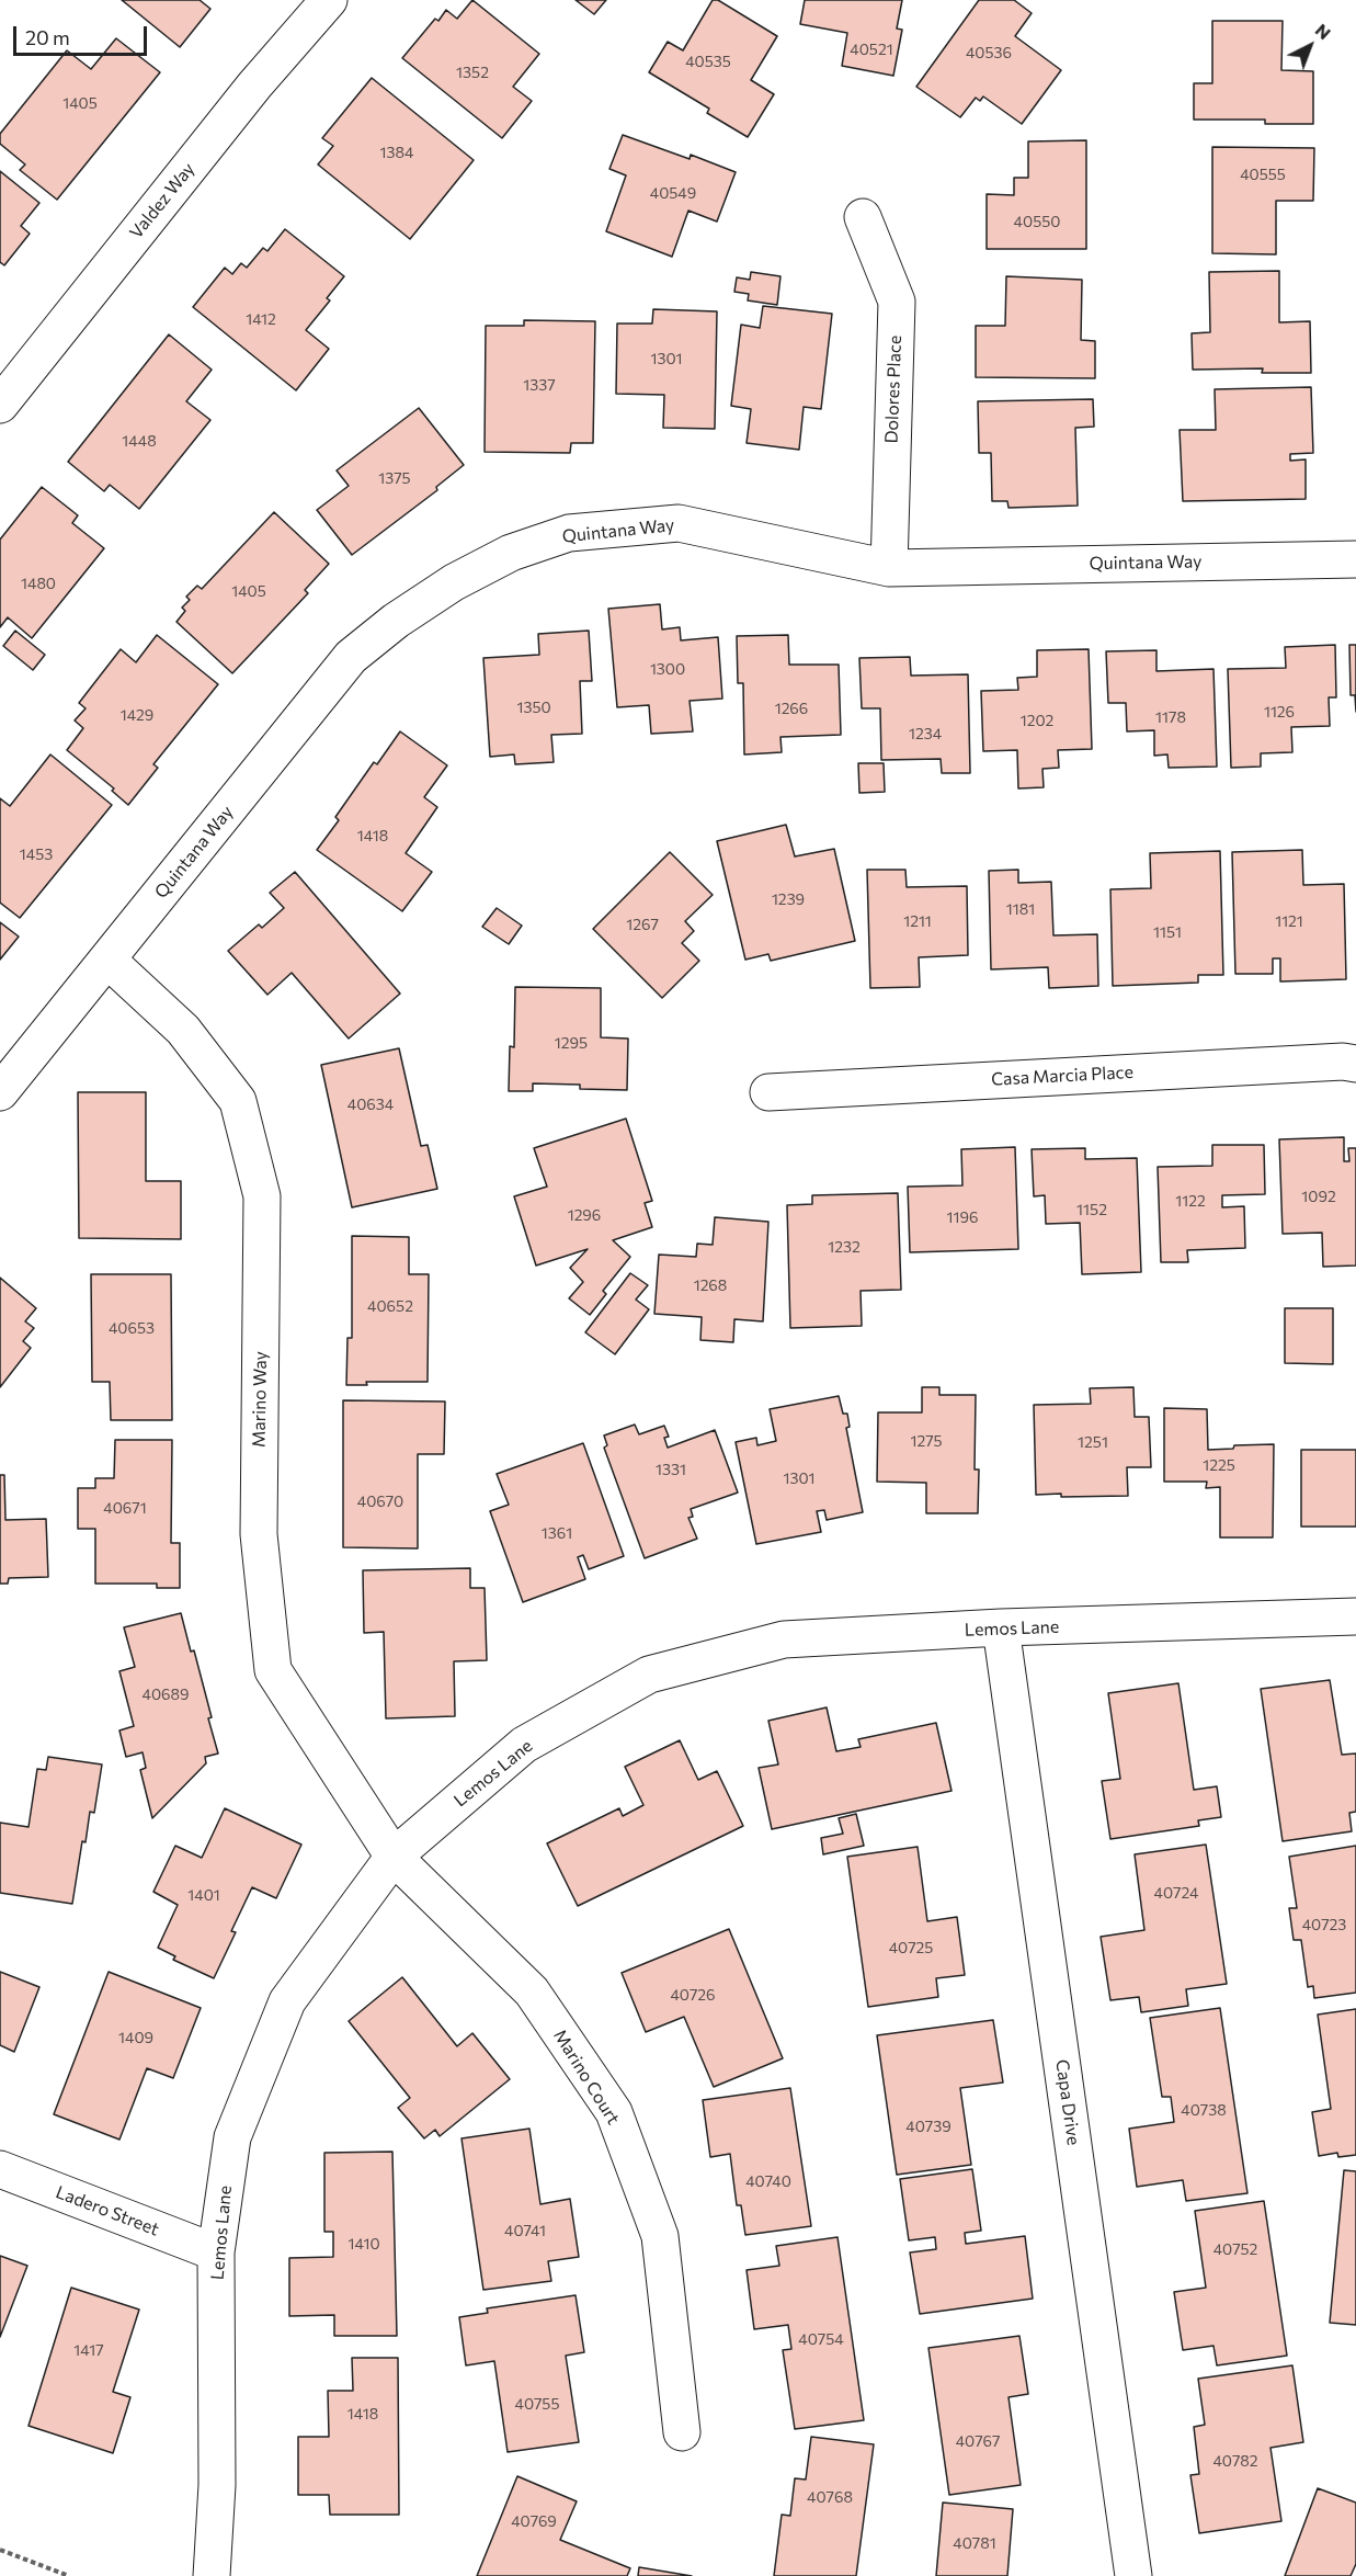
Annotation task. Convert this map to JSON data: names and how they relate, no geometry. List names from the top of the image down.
{
  "streets": {
    "street": [
      "Valdez Way",
      "Dolores Place",
      "Quintana Way",
      "Casa Marcia Place",
      "Marino Way",
      "Lemos Lane",
      "Marino Court",
      "Capa Drive",
      "Ladero Street"
    ]
  },
  "crossings": [
    ["Dolores Place", "Quintana Way"],
    ["Quintana Way", "Marino Way"],
    ["Marino Way", "Lemos Lane"],
    ["Marino Way", "Marino Court"],
    ["Lemos Lane", "Marino Court"],
    ["Lemos Lane", "Capa Drive"],
    ["Lemos Lane", "Ladero Street"]
  ],
  "house_numbers": [
    "40521",
    "40536",
    "40535",
    "1352",
    "1405",
    "1384",
    "40555",
    "40549",
    "40550",
    "1412",
    "1301",
    "1337",
    "1448",
    "1375",
    "1480",
    "1405",
    "1300",
    "1350",
    "1266",
    "1126",
    "1429",
    "1178",
    "1202",
    "1234",
    "1418",
    "1453",
    "1239",
    "1181",
    "1211",
    "1121",
    "1267",
    "1151",
    "1295",
    "40634",
    "1092",
    "1122",
    "1152",
    "1296",
    "1196",
    "1232",
    "1268",
    "40652",
    "40653",
    "1275",
    "1251",
    "1225",
    "1331",
    "1301",
    "40670",
    "40671",
    "1361",
    "40689",
    "40724",
    "1401",
    "40723",
    "40725",
    "40726",
    "1409",
    "40738",
    "40739",
    "40740",
    "40741",
    "1410",
    "40752",
    "40754",
    "1417",
    "40755",
    "1418",
    "40767",
    "40782",
    "40768",
    "40769",
    "40781"
  ],
  "scale_bar": "20 m",
  "north": "top right"
}
